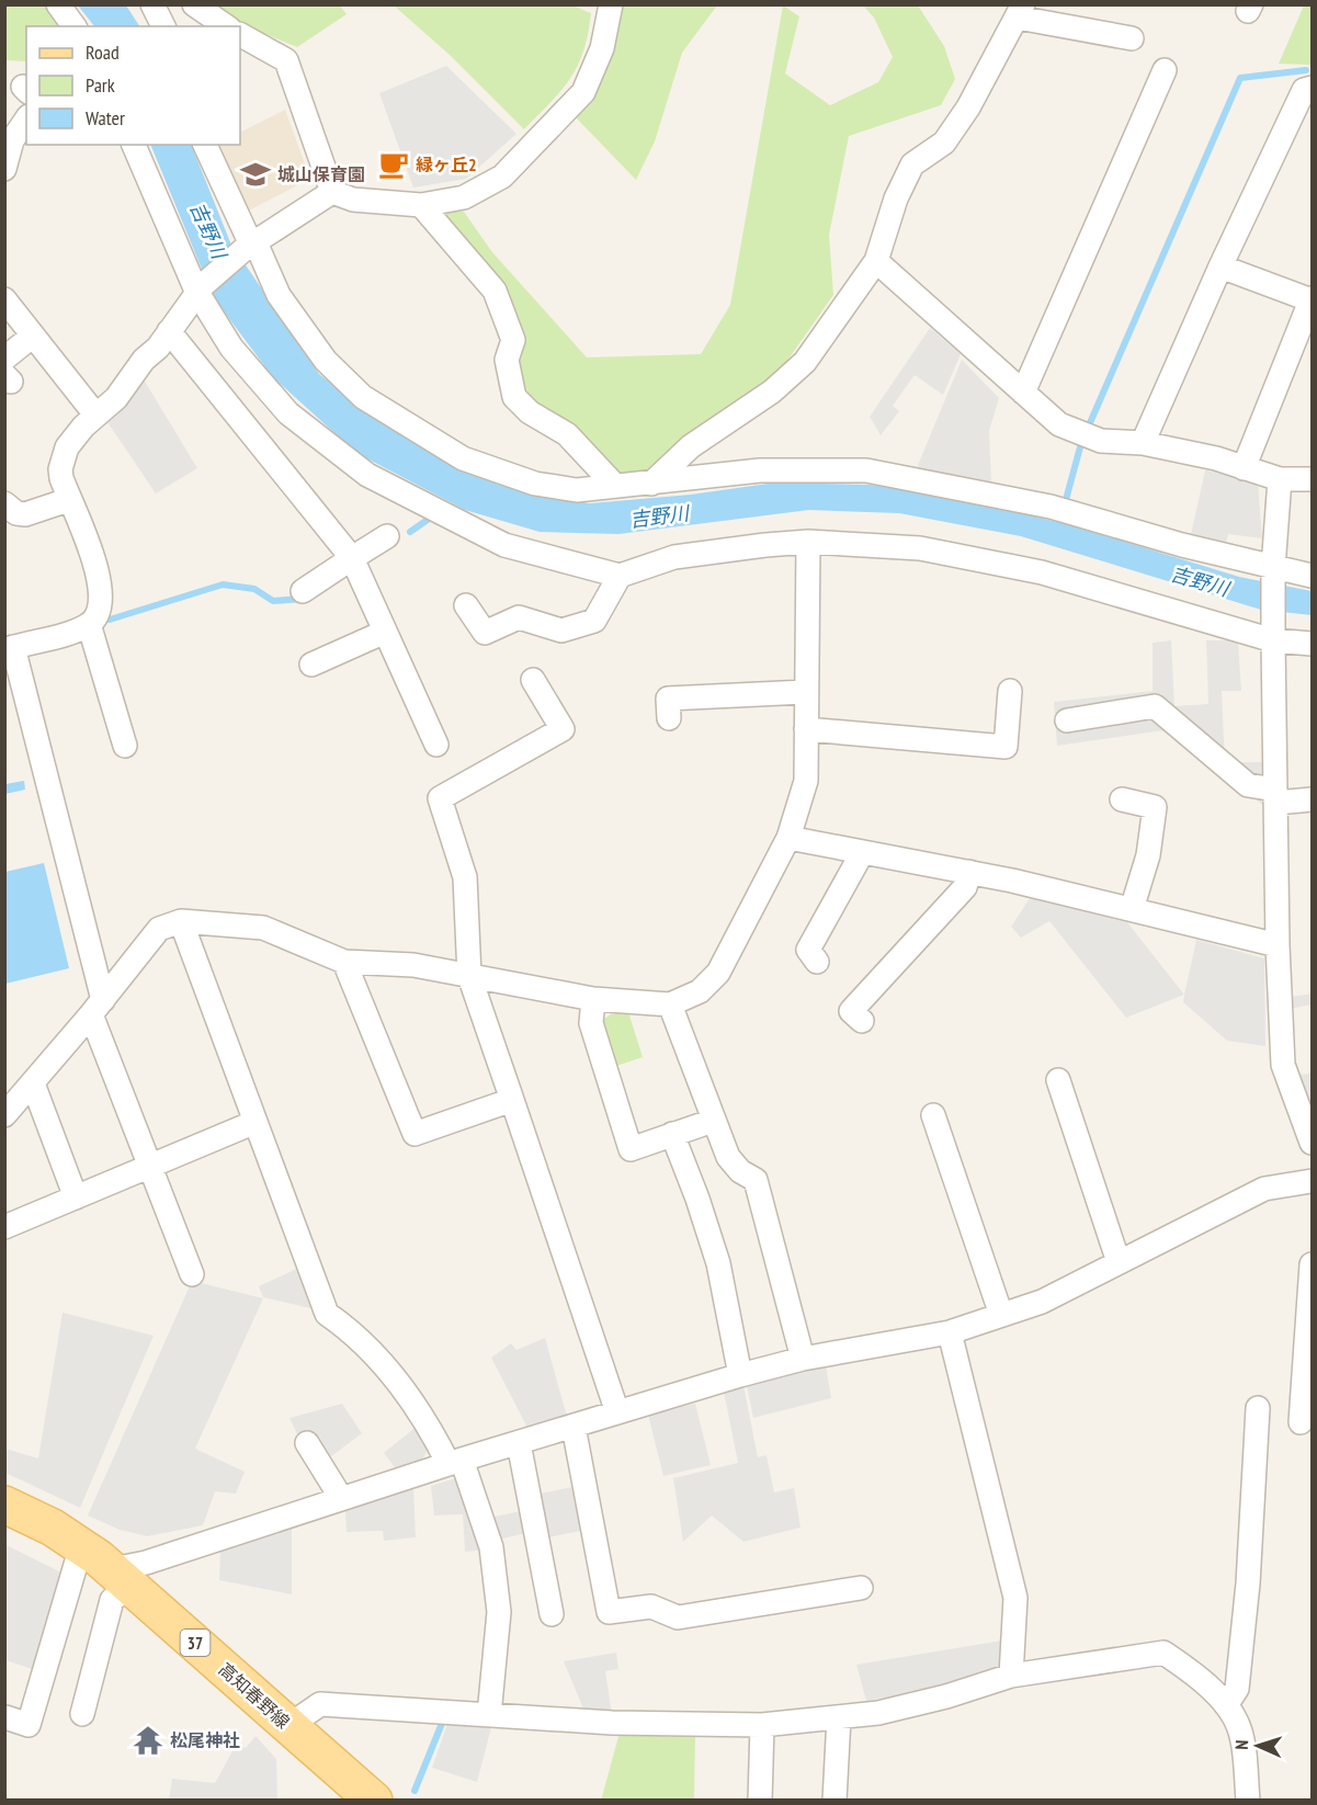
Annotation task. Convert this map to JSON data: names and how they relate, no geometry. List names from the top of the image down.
{
  "streets": {
    "main road": ["37", "高知春野線"]
  },
  "water": ["吉野川"],
  "places": {
    "cafe": ["緑ヶ丘2"],
    "school or university": ["城山保育園"],
    "temple": ["松尾神社"]
  },
  "legend": ["Road", "Park", "Water"],
  "north": "left"
}
